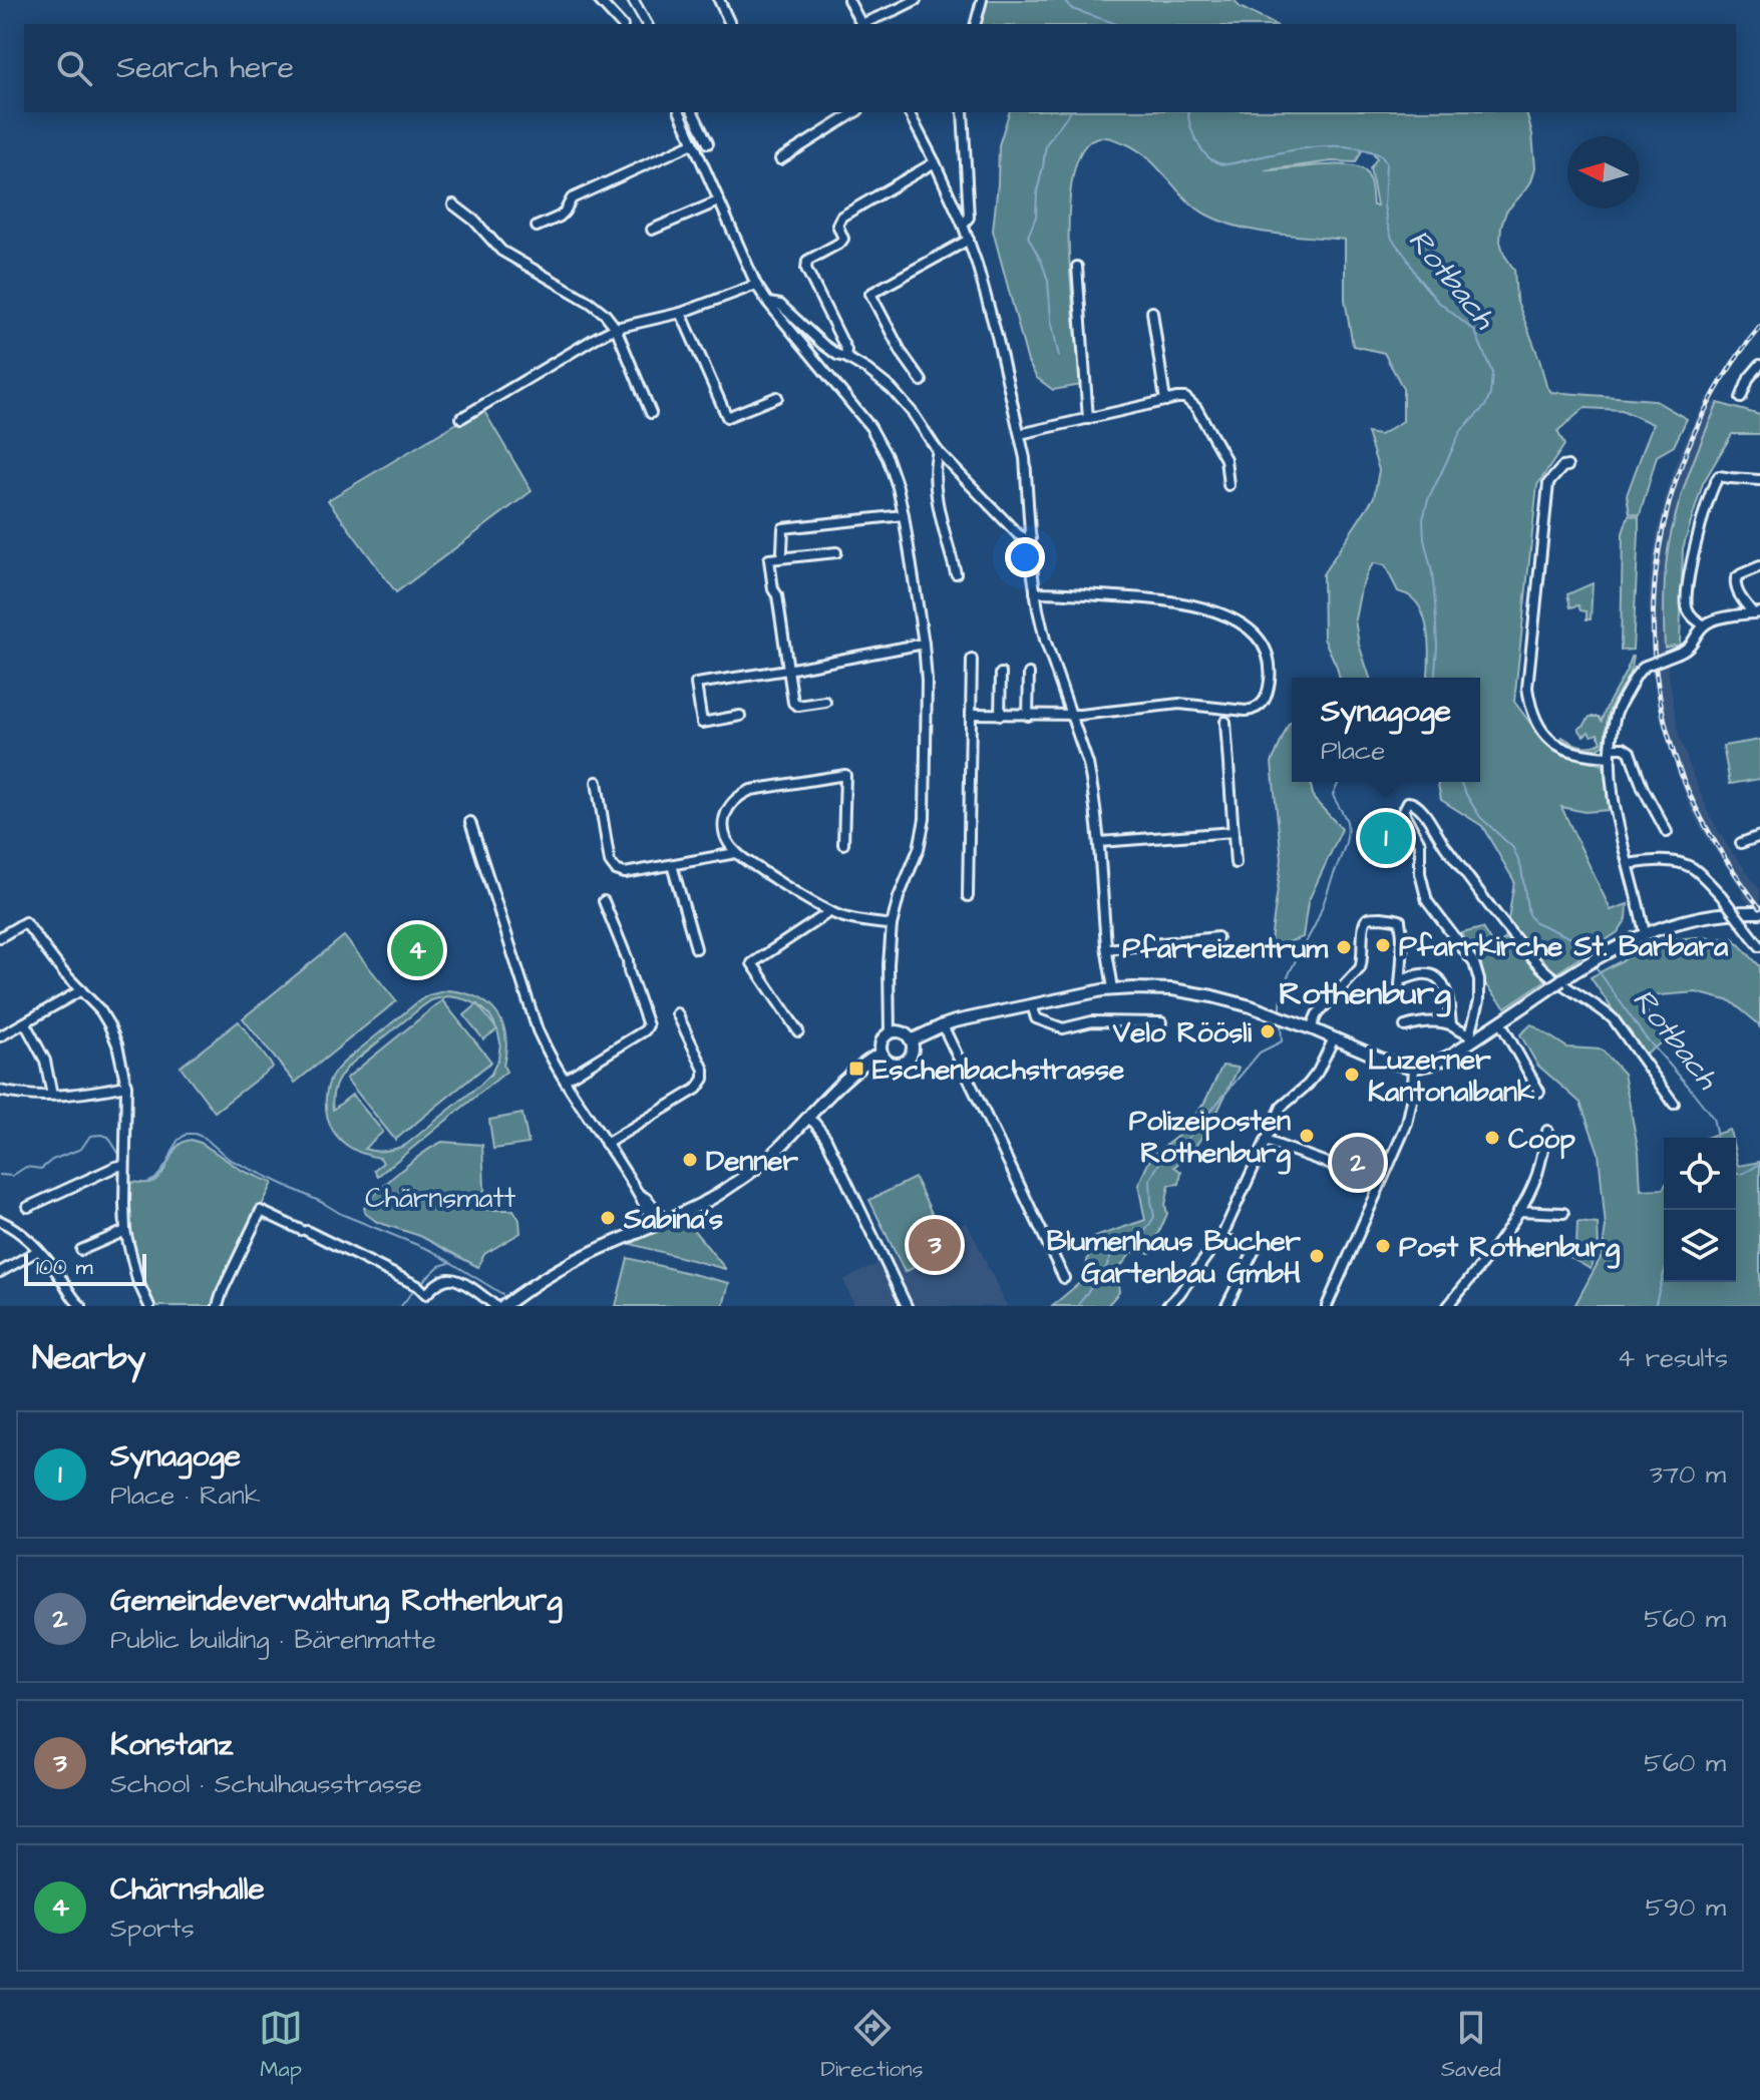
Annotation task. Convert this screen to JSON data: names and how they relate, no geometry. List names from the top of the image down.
{
  "districts": ["Rothenburg"],
  "water": ["Rotbach"],
  "parks": ["Chärnsmatt"],
  "places": {
    "other": [
      "Pfarrkirche St. Barbara",
      "Pfarreizentrum",
      "Velo Röösli",
      "Luzerner Kantonalbank",
      "Polizeiposten Rothenburg",
      "Coop",
      "Denner",
      "Sabina's",
      "Post Rothenburg",
      "Blumenhaus Bucher Gartenbau GmbH"
    ],
    "transit": ["Eschenbachstrasse"]
  },
  "scale_bar": "100 m",
  "north": "left",
  "page": {
    "search": "Search here",
    "popup": ["Synagoge", "Place"],
    "pins": [
      "1",
      "4",
      "2",
      "3"
    ],
    "scale": "100 m",
    "heading": ["Nearby", "4 results"],
    "list": [
      {
        "mark": "1",
        "name": "Synagoge",
        "note": "Place · Rank",
        "value": "370 m"
      },
      {
        "mark": "2",
        "name": "Gemeindeverwaltung Rothenburg",
        "note": "Public building · Bärenmatte",
        "value": "560 m"
      },
      {
        "mark": "3",
        "name": "Konstanz",
        "note": "School · Schulhausstrasse",
        "value": "560 m"
      },
      {
        "mark": "4",
        "name": "Chärnshalle",
        "note": "Sports",
        "value": "590 m"
      }
    ],
    "nav": ["Map", "Directions", "Saved"]
  }
}
